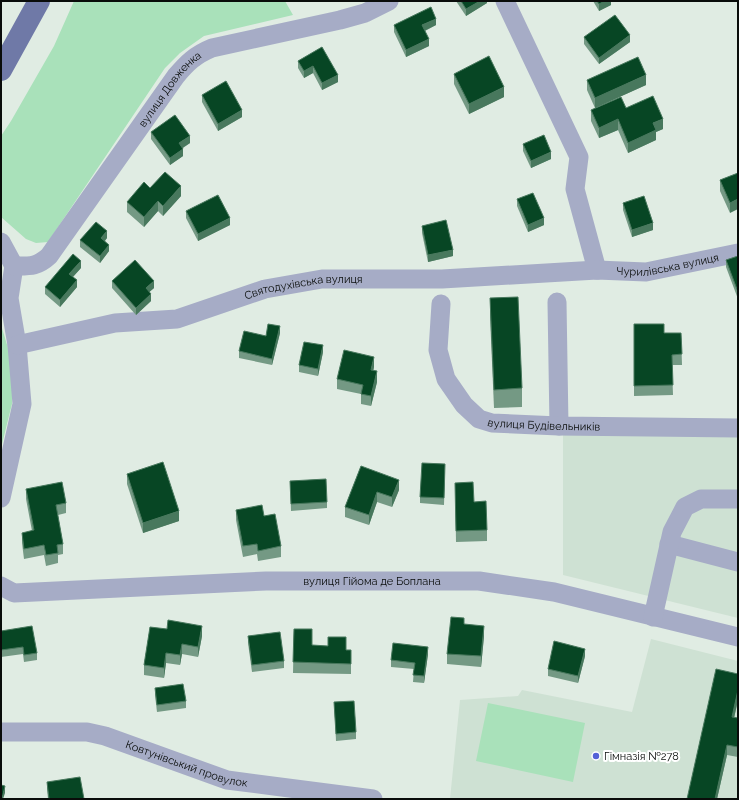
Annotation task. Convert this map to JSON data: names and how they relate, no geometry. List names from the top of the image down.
{
  "streets": {
    "street": [
      "вулиця Довженка",
      "Чурилівська вулиця",
      "Святодухівська вулиця",
      "вулиця Будівельників",
      "вулиця Гійома де Боплана",
      "Ковтунівський провулок"
    ]
  },
  "crossings": [
    ["Чурилівська вулиця", "Святодухівська вулиця"]
  ],
  "places": ["Гімназія №278"]
}
